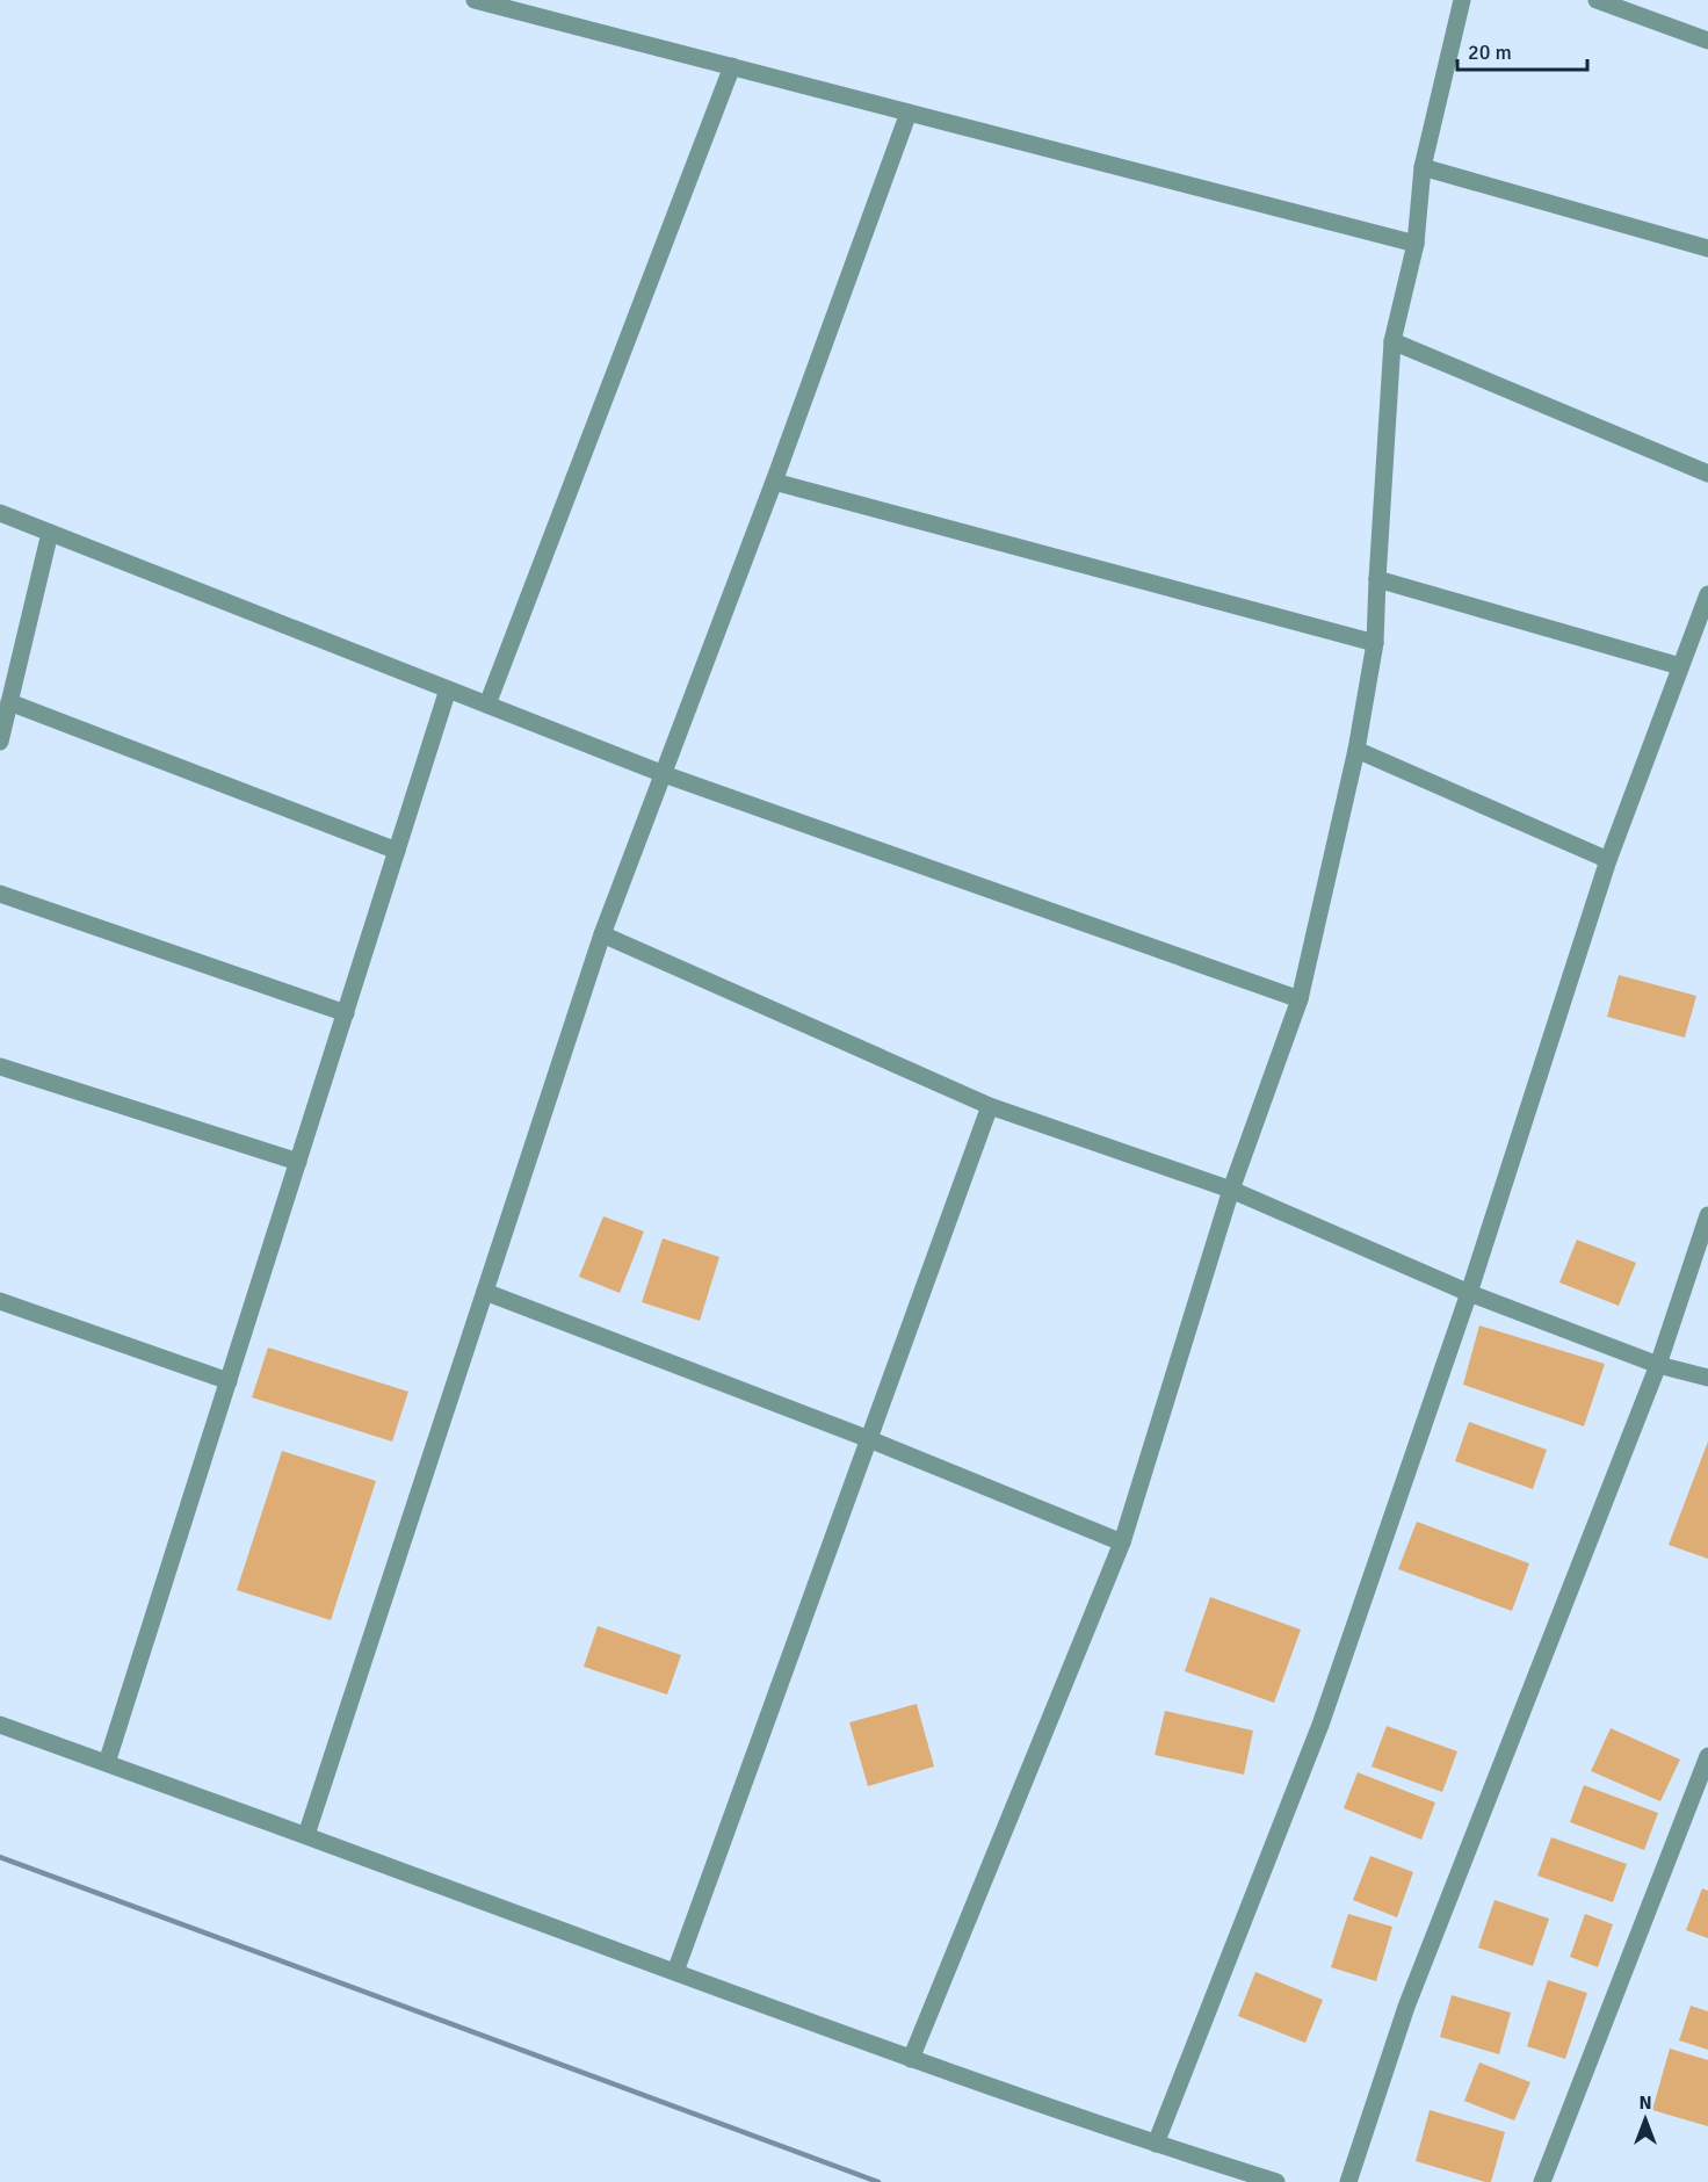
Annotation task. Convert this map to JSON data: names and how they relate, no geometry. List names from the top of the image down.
{
  "scale_bar": "20 m",
  "north": "top"
}
